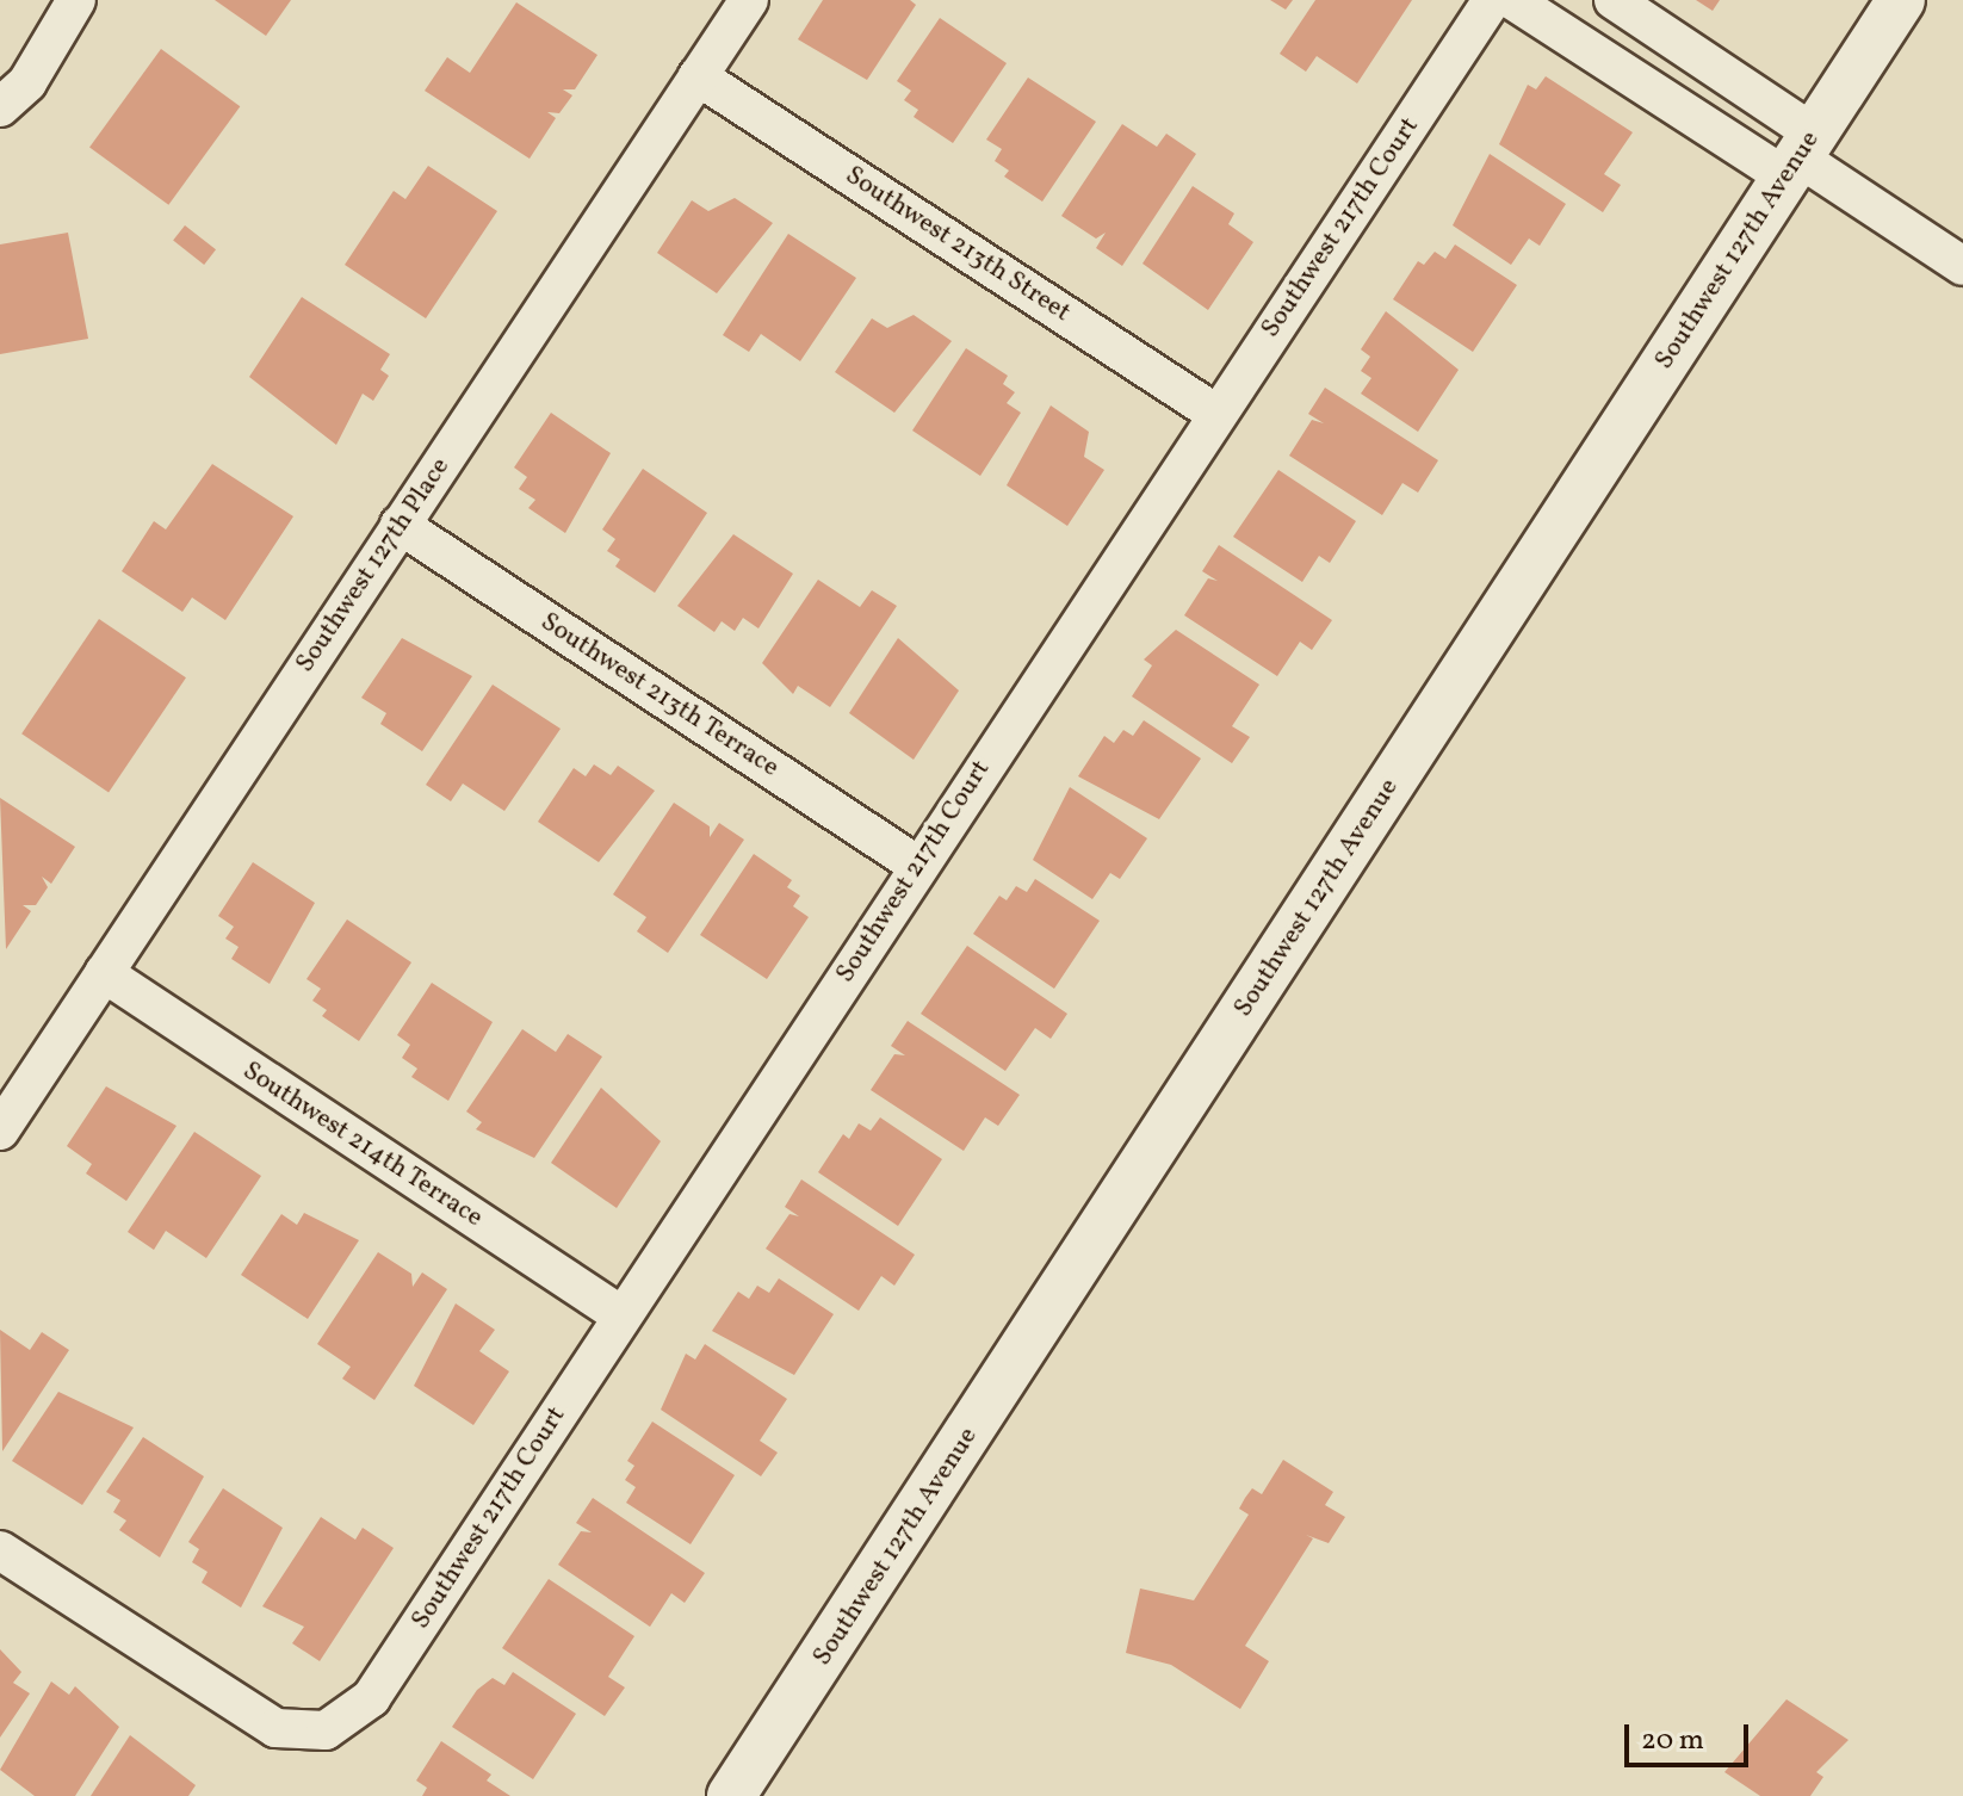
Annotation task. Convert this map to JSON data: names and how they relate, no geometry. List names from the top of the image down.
{
  "streets": {
    "street": [
      "Southwest 217th Court",
      "Southwest 213th Street",
      "Southwest 127th Avenue",
      "Southwest 127th Place",
      "Southwest 213th Terrace",
      "Southwest 214th Terrace"
    ]
  },
  "crossings": [
    ["Southwest 217th Court", "Southwest 213th Street"],
    ["Southwest 217th Court", "Southwest 213th Terrace"],
    ["Southwest 217th Court", "Southwest 214th Terrace"],
    ["Southwest 213th Street", "Southwest 127th Place"],
    ["Southwest 127th Place", "Southwest 213th Terrace"],
    ["Southwest 127th Place", "Southwest 214th Terrace"]
  ],
  "scale_bar": "20 m"
}
